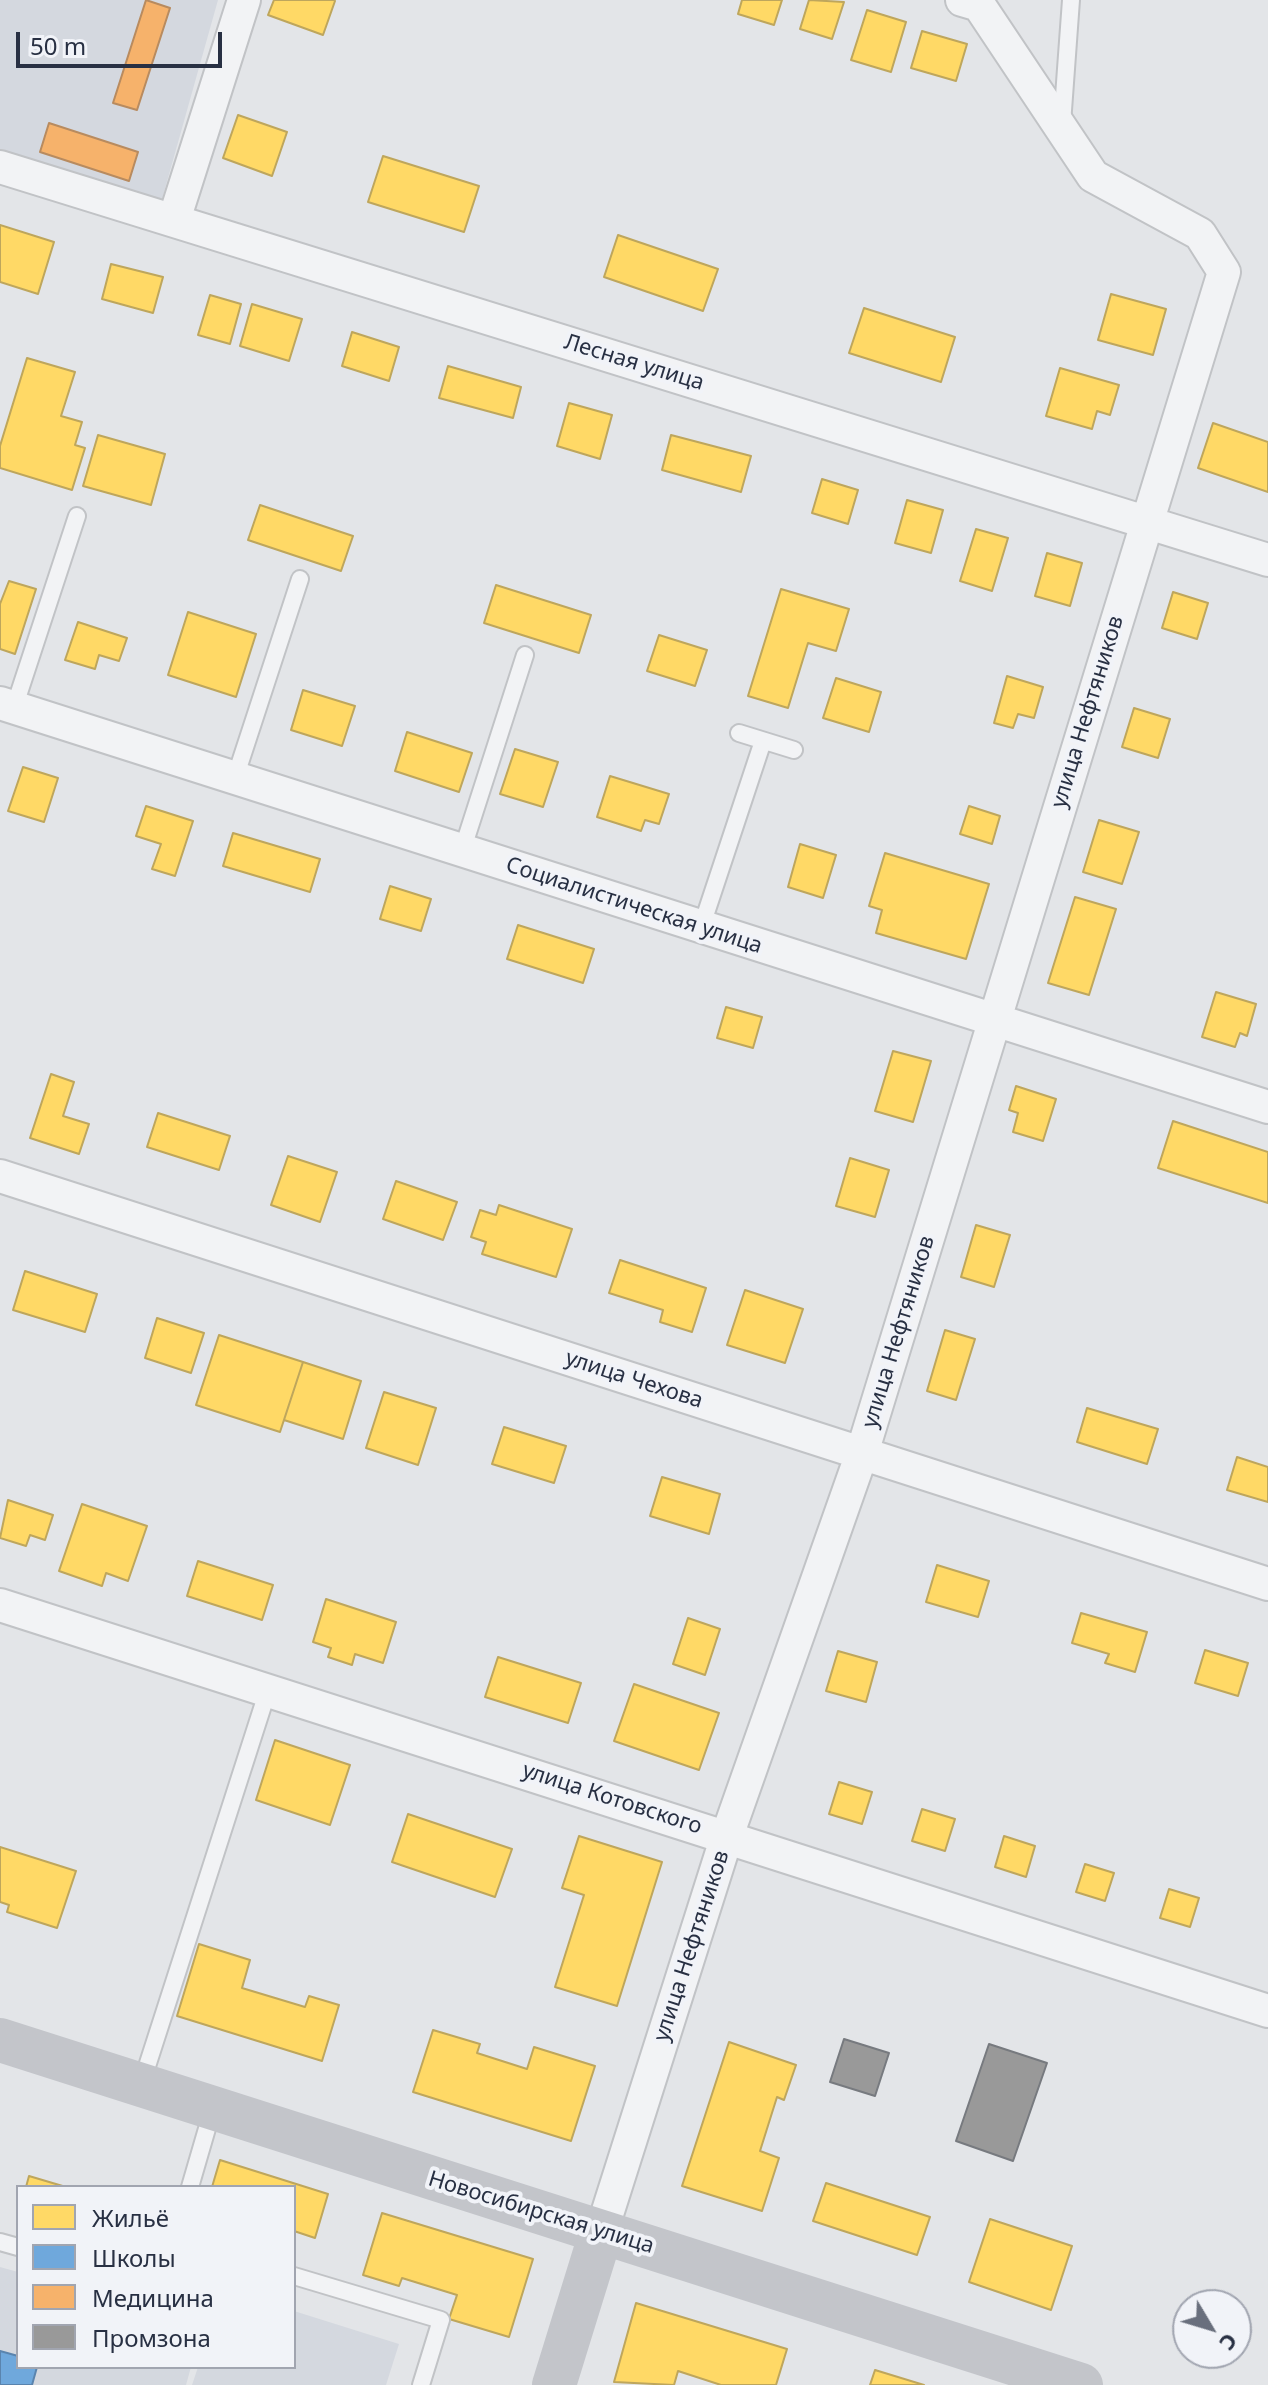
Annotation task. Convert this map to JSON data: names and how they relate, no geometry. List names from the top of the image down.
{
  "streets": {
    "main road": ["улица Нефтяников", "Новосибирская улица"],
    "street": [
      "Лесная улица",
      "Социалистическая улица",
      "улица Чехова",
      "улица Котовского"
    ]
  },
  "crossings": [
    ["Лесная улица", "улица Нефтяников"],
    ["улица Нефтяников", "Социалистическая улица"],
    ["улица Нефтяников", "улица Чехова"],
    ["улица Нефтяников", "улица Котовского"],
    ["улица Нефтяников", "Новосибирская улица"]
  ],
  "legend": [
    "Жильё",
    "Школы",
    "Медицина",
    "Промзона"
  ],
  "scale_bar": "50 m",
  "north": "bottom right"
}
